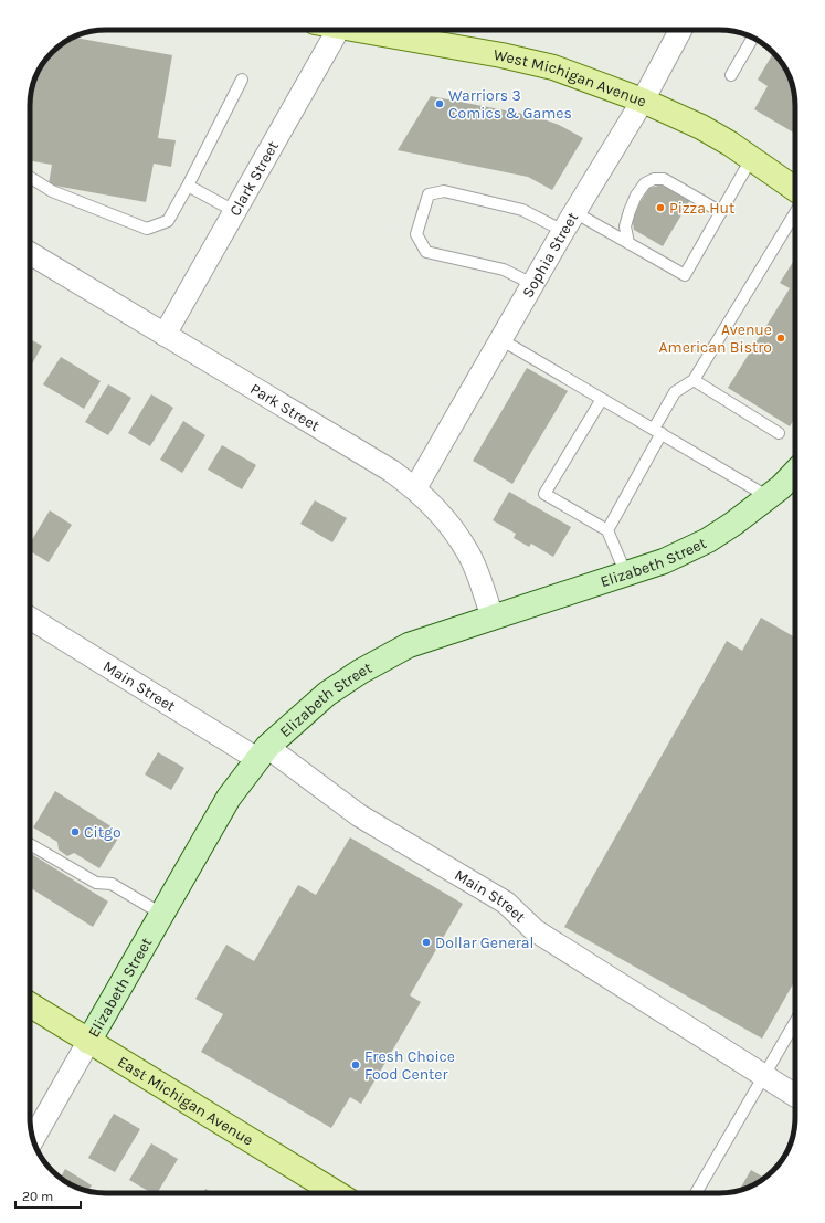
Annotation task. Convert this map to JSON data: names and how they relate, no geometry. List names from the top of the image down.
{
  "streets": {
    "main road": ["West Michigan Avenue", "East Michigan Avenue"],
    "street": [
      "Clark Street",
      "Sophia Street",
      "Park Street",
      "Elizabeth Street",
      "Main Street"
    ]
  },
  "crossings": [
    ["West Michigan Avenue", "Sophia Street"],
    ["Clark Street", "Park Street"],
    ["Sophia Street", "Park Street"],
    ["Park Street", "Elizabeth Street"],
    ["Elizabeth Street", "Main Street"],
    ["Elizabeth Street", "East Michigan Avenue"]
  ],
  "places": [
    "Warriors 3 Comics & Games",
    "Pizza Hut",
    "Avenue American Bistro",
    "Citgo",
    "Dollar General",
    "Fresh Choice Food Center"
  ],
  "scale_bar": "20 m"
}
